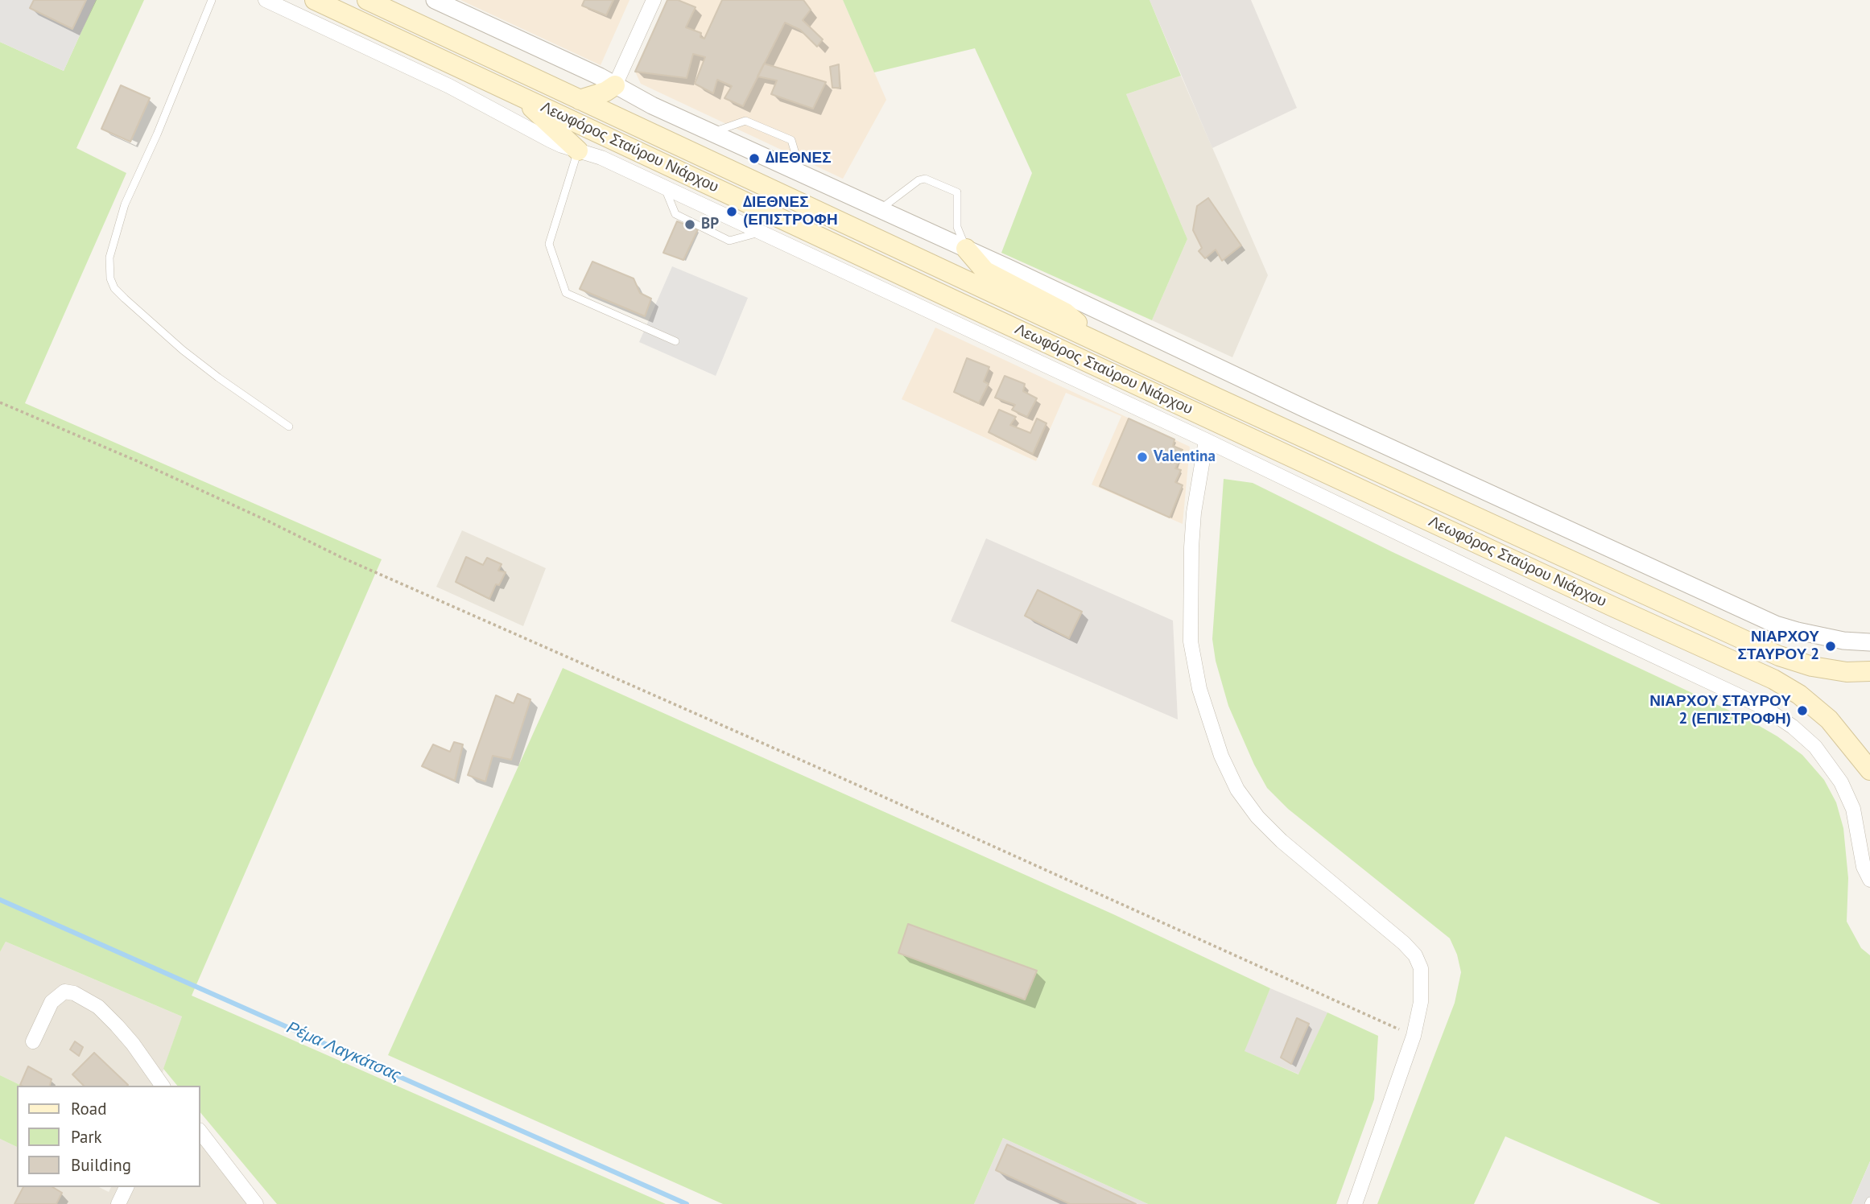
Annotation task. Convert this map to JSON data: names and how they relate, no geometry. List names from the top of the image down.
{
  "streets": {
    "main road": ["Λεωφόρος Σταύρου Νιάρχου"]
  },
  "water": ["Ρέμα Λαγκάτσας"],
  "places": [
    "ΔΙΕΘΝΕΣ",
    "ΔΙΕΘΝΕΣ (ΕΠΙΣΤΡΟΦΗ",
    "BP",
    "Valentina",
    "ΝΙΑΡΧΟΥ ΣΤΑΥΡΟΥ 2",
    "ΝΙΑΡΧΟΥ ΣΤΑΥΡΟΥ 2 (ΕΠΙΣΤΡΟΦΗ)"
  ],
  "legend": ["Road", "Park", "Building"]
}
